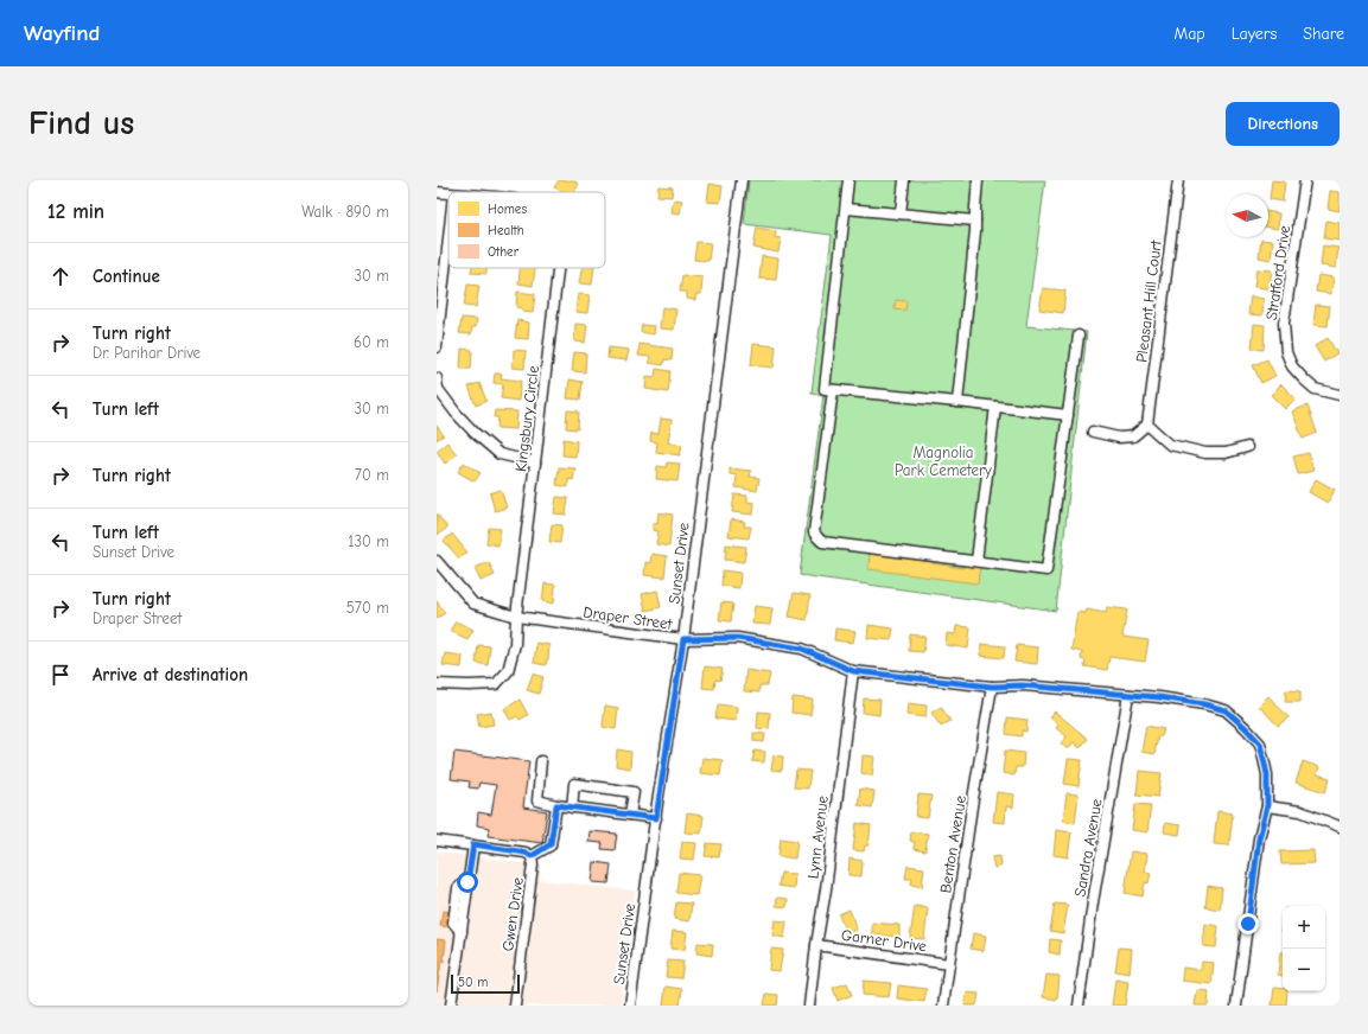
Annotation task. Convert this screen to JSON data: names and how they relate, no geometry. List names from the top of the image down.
{
  "streets": {
    "street": [
      "Stratford Drive",
      "Pleasant Hill Court",
      "Kingsbury Circle",
      "Sunset Drive",
      "Draper Street",
      "Lynn Avenue",
      "Benton Avenue",
      "Sandra Avenue",
      "Gwen Drive",
      "Garner Drive"
    ]
  },
  "crossings": [
    ["Kingsbury Circle", "Draper Street"],
    ["Sunset Drive", "Draper Street"],
    ["Draper Street", "Lynn Avenue"],
    ["Draper Street", "Benton Avenue"],
    ["Draper Street", "Sandra Avenue"],
    ["Lynn Avenue", "Garner Drive"],
    ["Benton Avenue", "Garner Drive"]
  ],
  "parks": ["Magnolia Park Cemetery"],
  "legend": ["Homes", "Health", "Other"],
  "scale_bar": "50 m",
  "north": "left",
  "page": {
    "header": "Wayfind",
    "nav": ["Map", "Layers", "Share"],
    "buttons": "Directions",
    "title": "Find us",
    "heading": ["12 min", "Walk · 890 m"],
    "list": [
      ["Continue", "30 m"],
      ["Turn right", "Dr. Parihar Drive", "60 m"],
      ["Turn left", "30 m"],
      ["Turn right", "70 m"],
      ["Turn left", "Sunset Drive", "130 m"],
      ["Turn right", "Draper Street", "570 m"],
      "Arrive at destination"
    ],
    "map_buttons": ["+", "−"],
    "scale": "50 m"
  }
}
